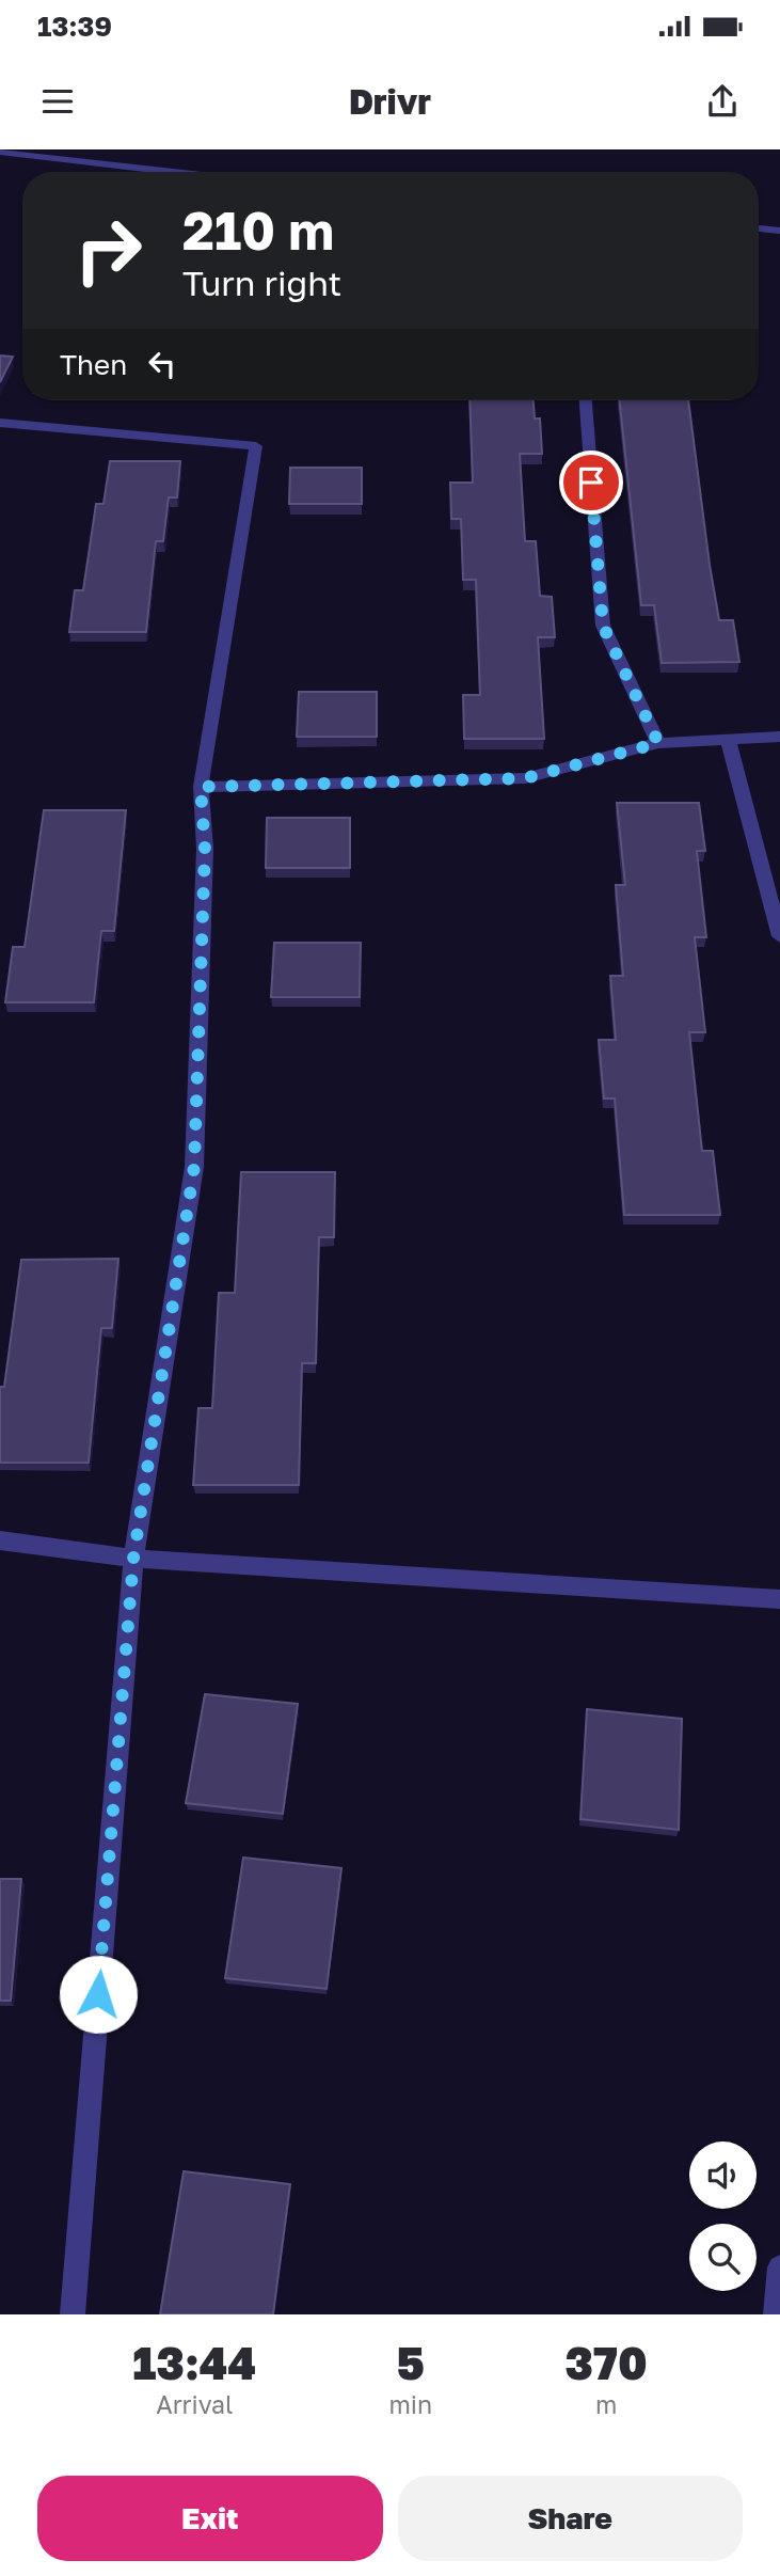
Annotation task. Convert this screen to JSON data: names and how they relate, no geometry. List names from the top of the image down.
{
  "page": {
    "status": "13:39",
    "header": "Drivr",
    "turn": ["210 m", "Turn right"],
    "then": "Then",
    "eta": [
      "13:44",
      "Arrival",
      "5",
      "min",
      "370",
      "m"
    ],
    "buttons": ["Exit", "Share"]
  }
}
